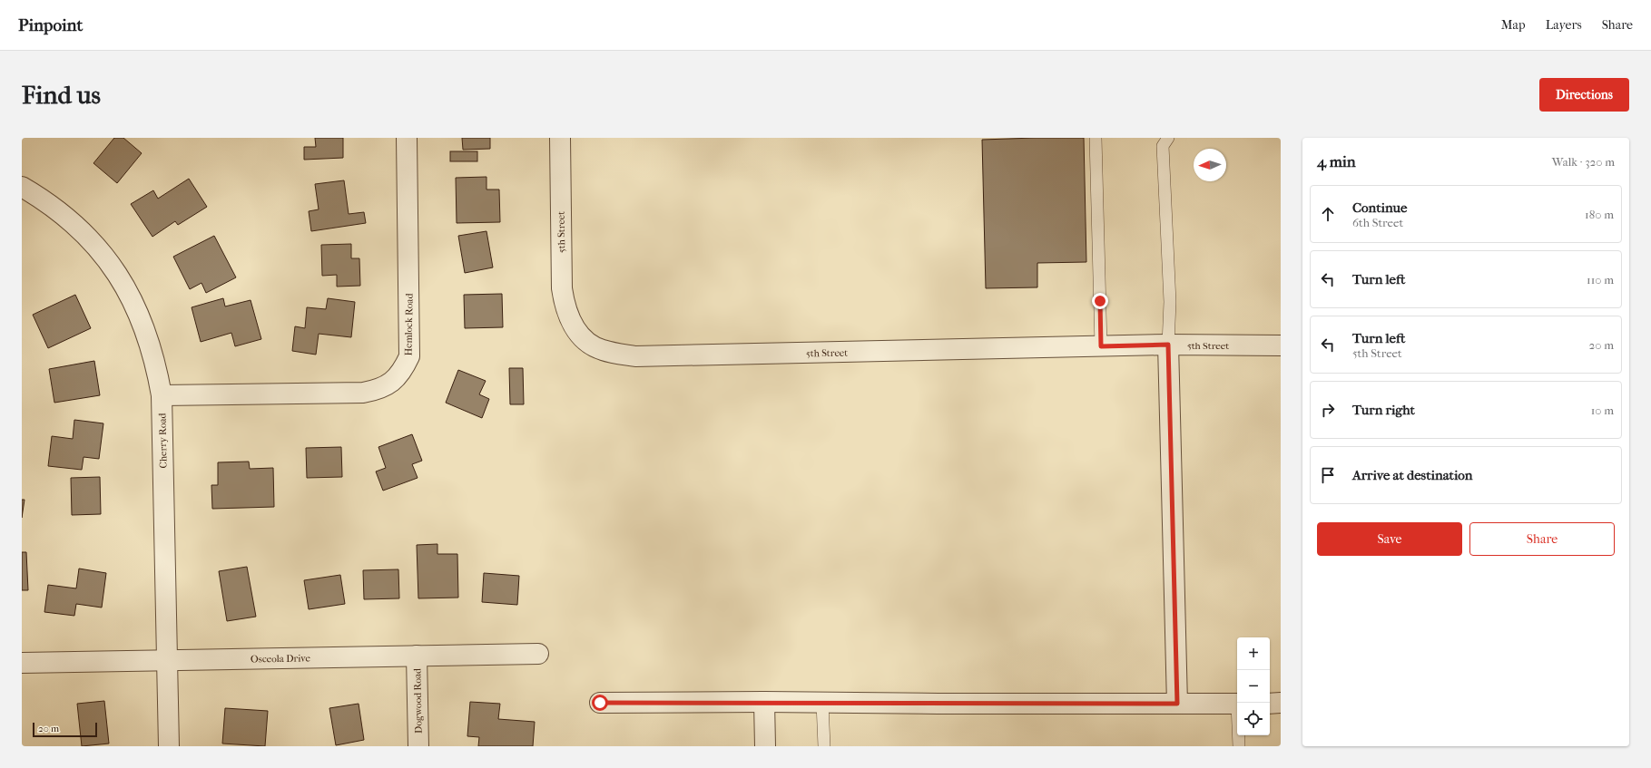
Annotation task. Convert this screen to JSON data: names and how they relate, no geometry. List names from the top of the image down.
{
  "streets": {
    "street": [
      "5th Street",
      "Hemlock Road",
      "Cherry Road",
      "Osceola Drive",
      "Dogwood Road"
    ]
  },
  "crossings": [
    ["Hemlock Road", "Cherry Road"],
    ["Cherry Road", "Osceola Drive"],
    ["Osceola Drive", "Dogwood Road"]
  ],
  "scale_bar": "20 m",
  "north": "left",
  "page": {
    "header": "Pinpoint",
    "nav": ["Map", "Layers", "Share"],
    "buttons": [
      "Directions",
      ["Save", "Share"]
    ],
    "title": "Find us",
    "heading": ["4 min", "Walk · 320 m"],
    "list": [
      ["Continue", "6th Street", "180 m"],
      ["Turn left", "110 m"],
      ["Turn left", "5th Street", "20 m"],
      ["Turn right", "10 m"],
      "Arrive at destination"
    ],
    "map_buttons": ["+", "−"],
    "scale": "20 m"
  }
}
